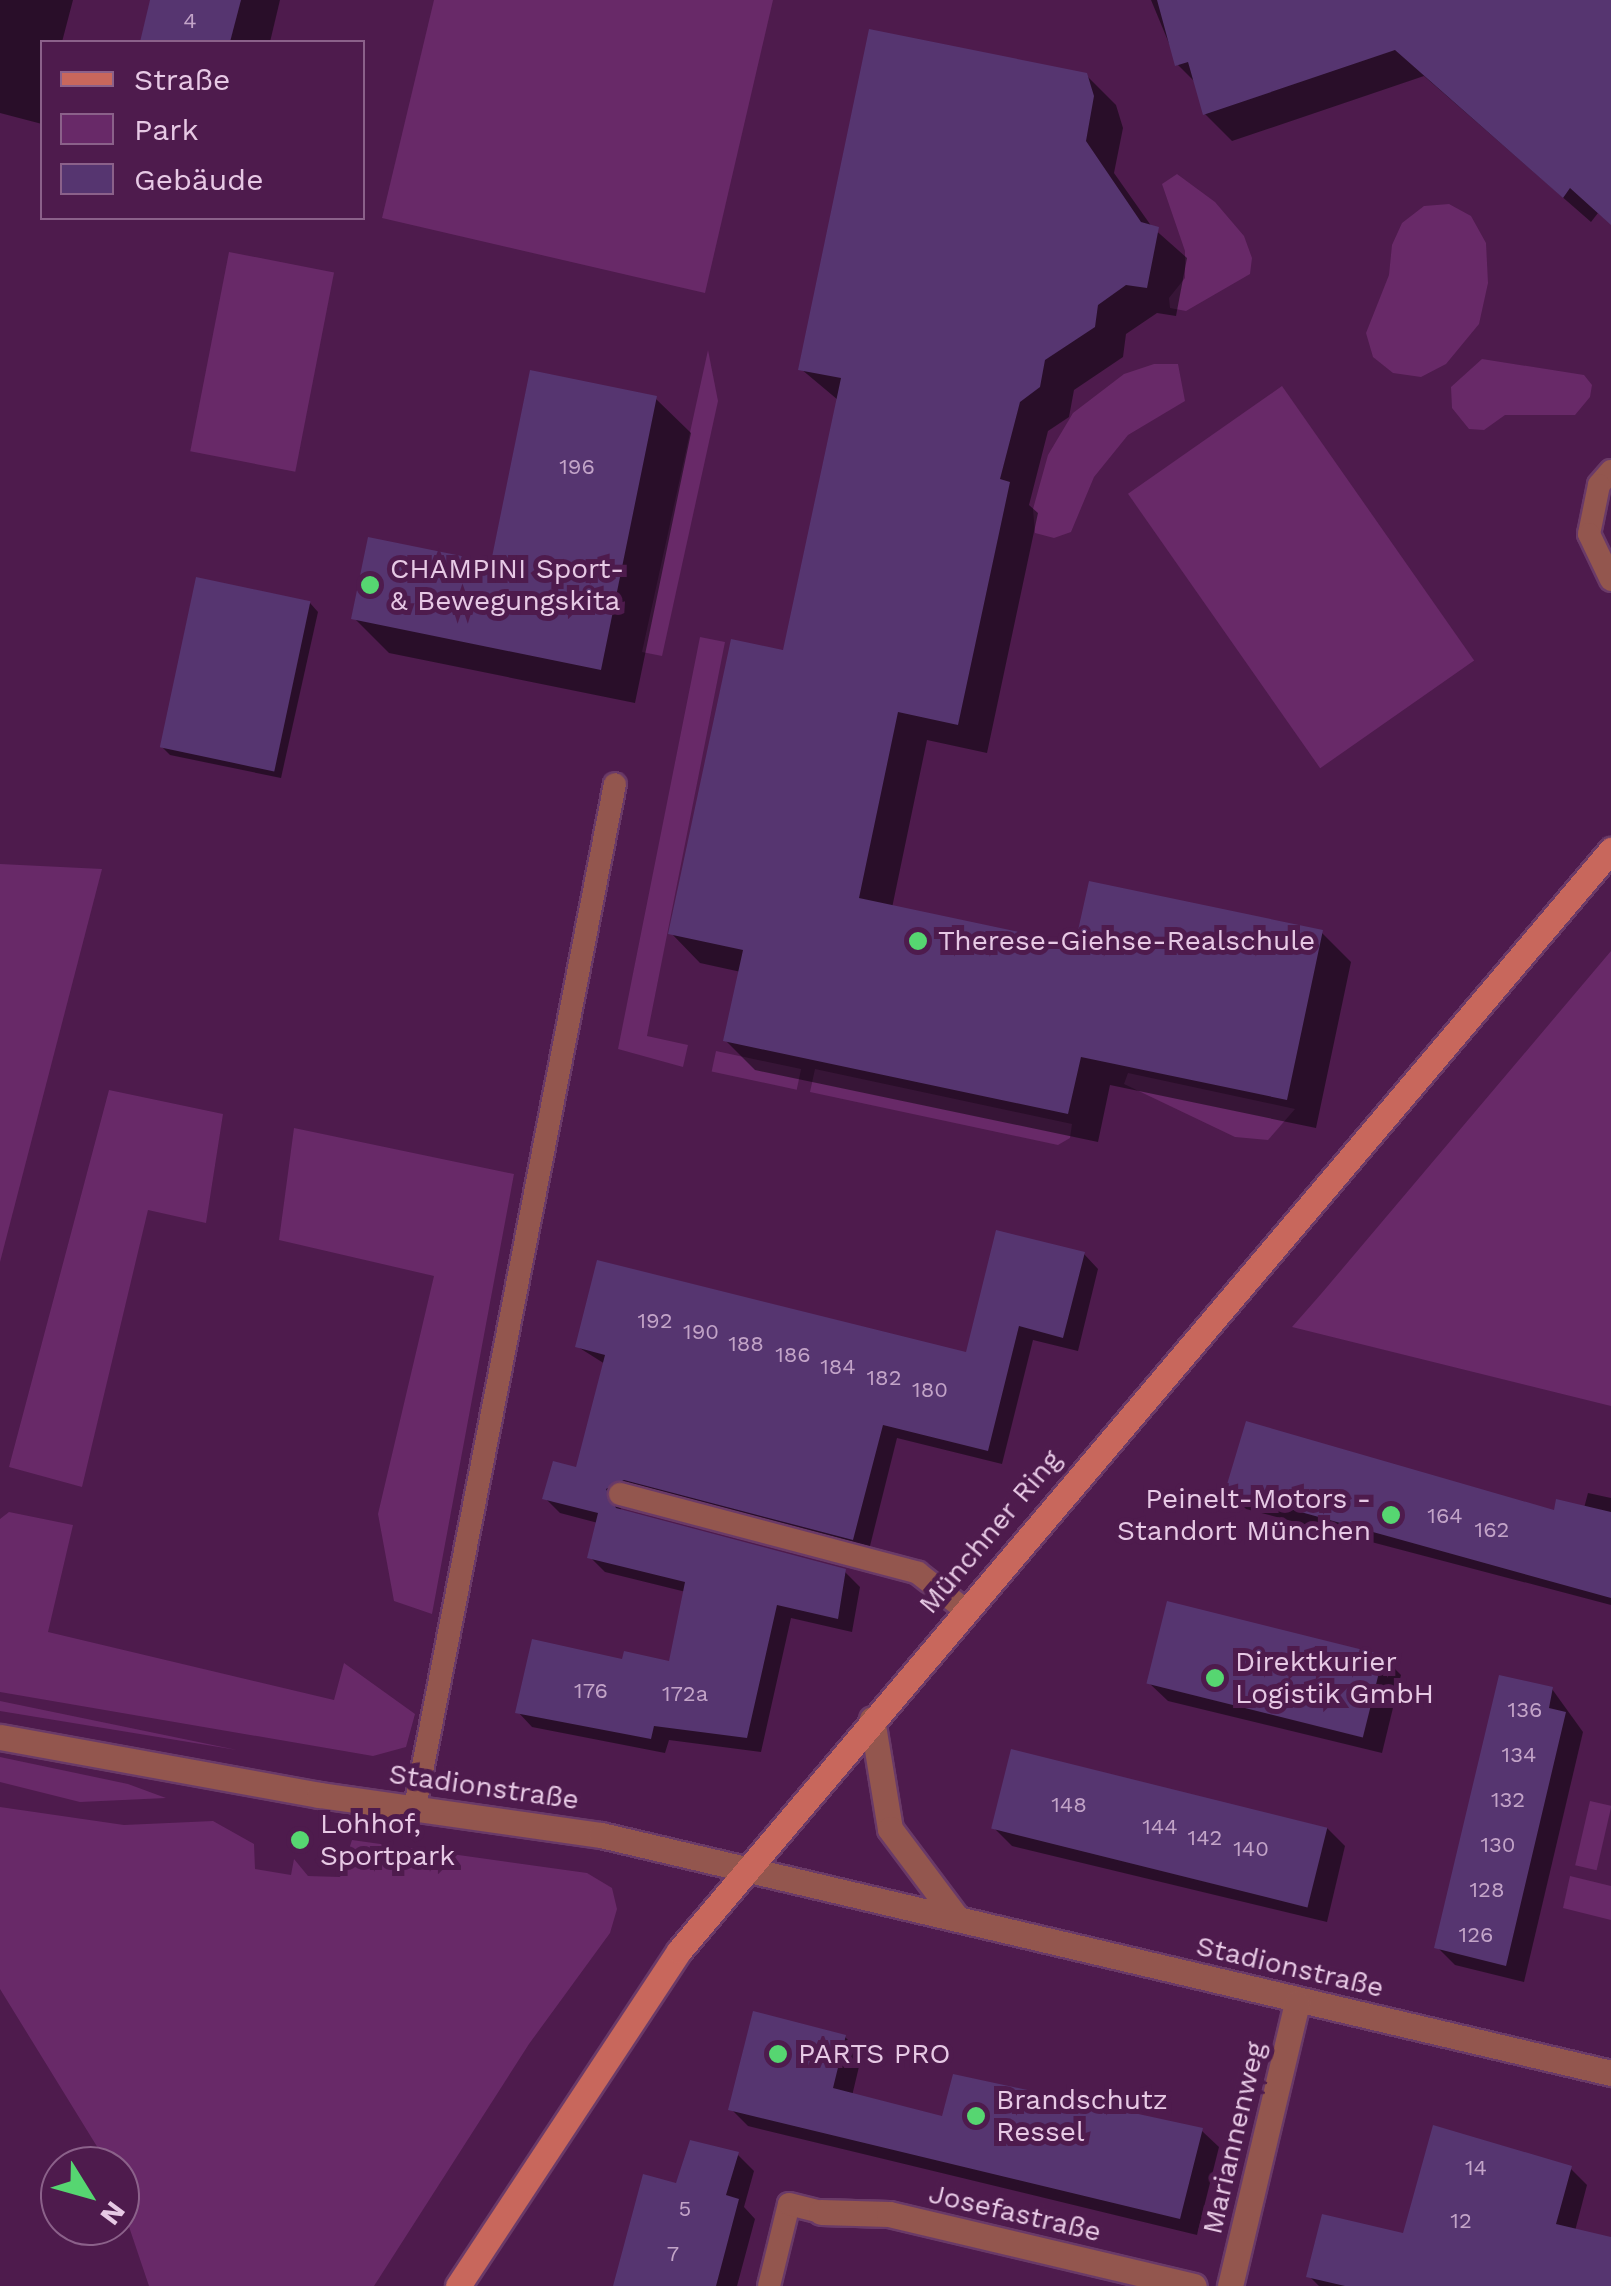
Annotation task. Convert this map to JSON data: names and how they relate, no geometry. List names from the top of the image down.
{
  "streets": {
    "main road": ["Münchner Ring"],
    "street": ["Stadionstraße", "Mariannenweg", "Josefastraße"]
  },
  "crossings": [
    ["Münchner Ring", "Stadionstraße"],
    ["Stadionstraße", "Mariannenweg"]
  ],
  "places": [
    "CHAMPINI Sport- & Bewegungskita",
    "Therese-Giehse-Realschule",
    "Peinelt-Motors - Standort München",
    "Direktkurier Logistik GmbH",
    "Lohhof, Sportpark",
    "PARTS PRO",
    "Brandschutz Ressel"
  ],
  "house_numbers": [
    "4",
    "196",
    "192",
    "190",
    "188",
    "186",
    "184",
    "182",
    "180",
    "164",
    "162",
    "176",
    "172a",
    "136",
    "134",
    "132",
    "148",
    "144",
    "142",
    "130",
    "140",
    "128",
    "126",
    "14",
    "5",
    "12",
    "7"
  ],
  "legend": ["Straße", "Park", "Gebäude"],
  "north": "bottom right"
}
